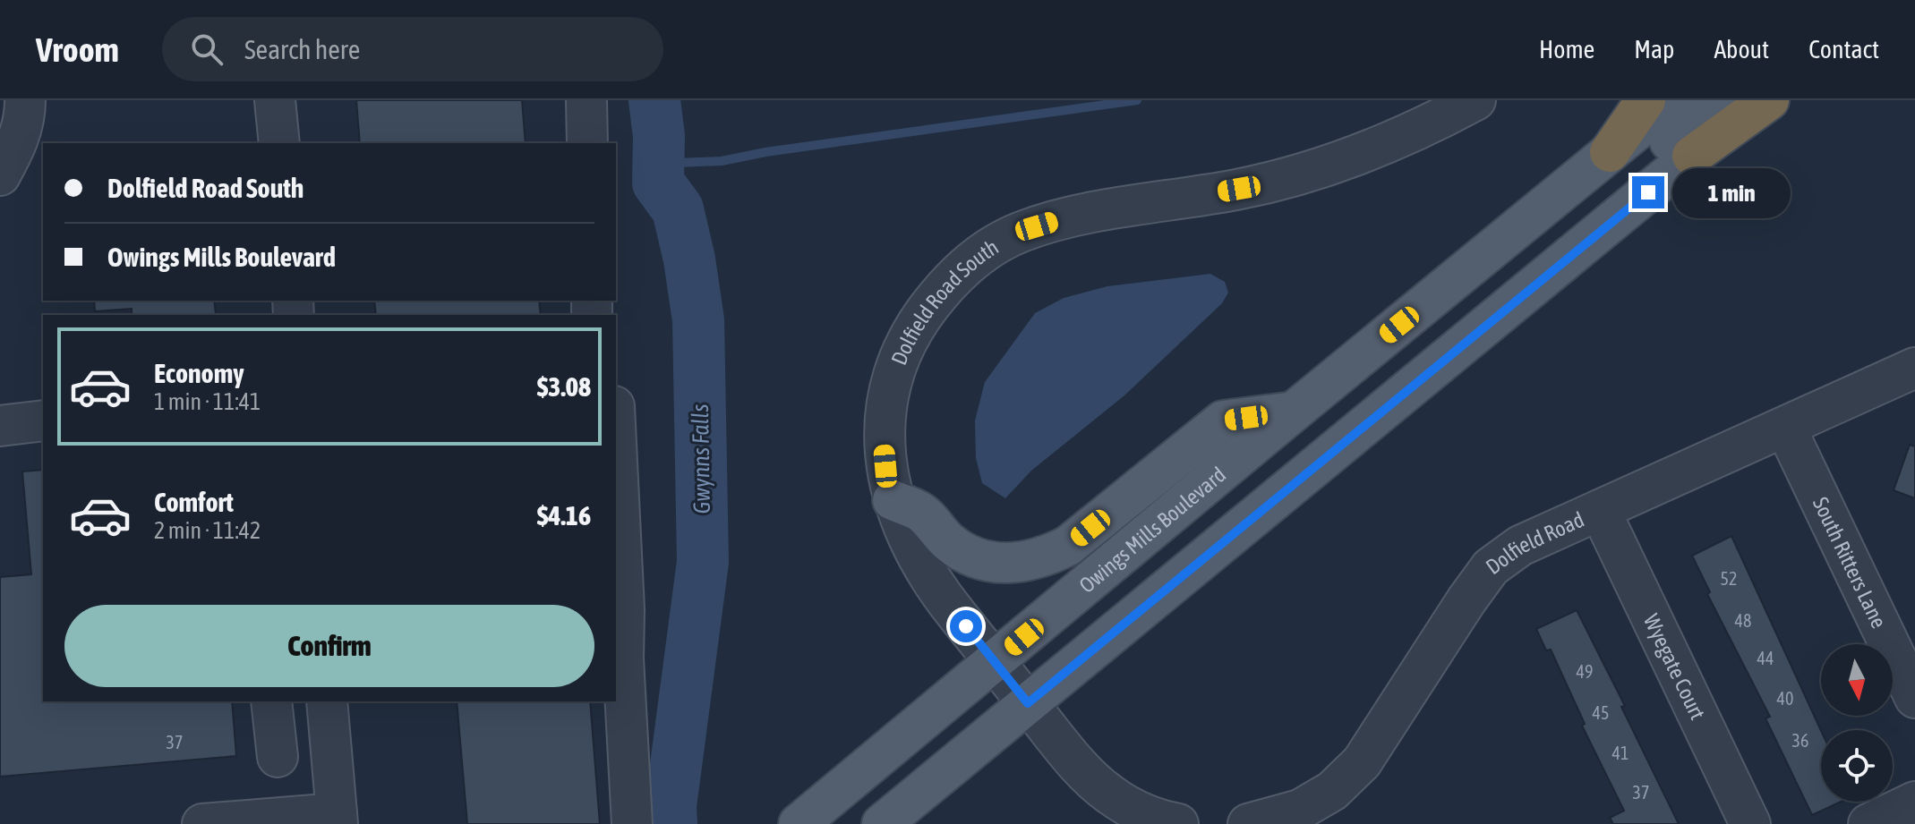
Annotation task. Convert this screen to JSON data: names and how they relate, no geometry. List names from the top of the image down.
{
  "streets": {
    "main road": ["Owings Mills Boulevard"],
    "street": [
      "Dolfield Road South",
      "Dolfield Road",
      "South Ritters Lane",
      "Wyegate Court"
    ]
  },
  "crossings": [
    ["Dolfield Road South", "Owings Mills Boulevard"],
    ["Dolfield Road", "South Ritters Lane"],
    ["Dolfield Road", "Wyegate Court"]
  ],
  "water": ["Gwynns Falls"],
  "house_numbers": [
    "52",
    "48",
    "44",
    "49",
    "40",
    "45",
    "36",
    "37",
    "41",
    "37"
  ],
  "north": "bottom",
  "page": {
    "header": "Vroom",
    "search": "Search here",
    "nav": [
      "Home",
      "Map",
      "About",
      "Contact"
    ],
    "banner": ["Dolfield Road South", "Owings Mills Boulevard"],
    "bubble": "1 min",
    "list": [
      {
        "name": "Economy",
        "note": "1 min · 11:41",
        "value": "$3.08"
      },
      {
        "name": "Comfort",
        "note": "2 min · 11:42",
        "value": "$4.16"
      }
    ],
    "buttons": "Confirm"
  }
}
